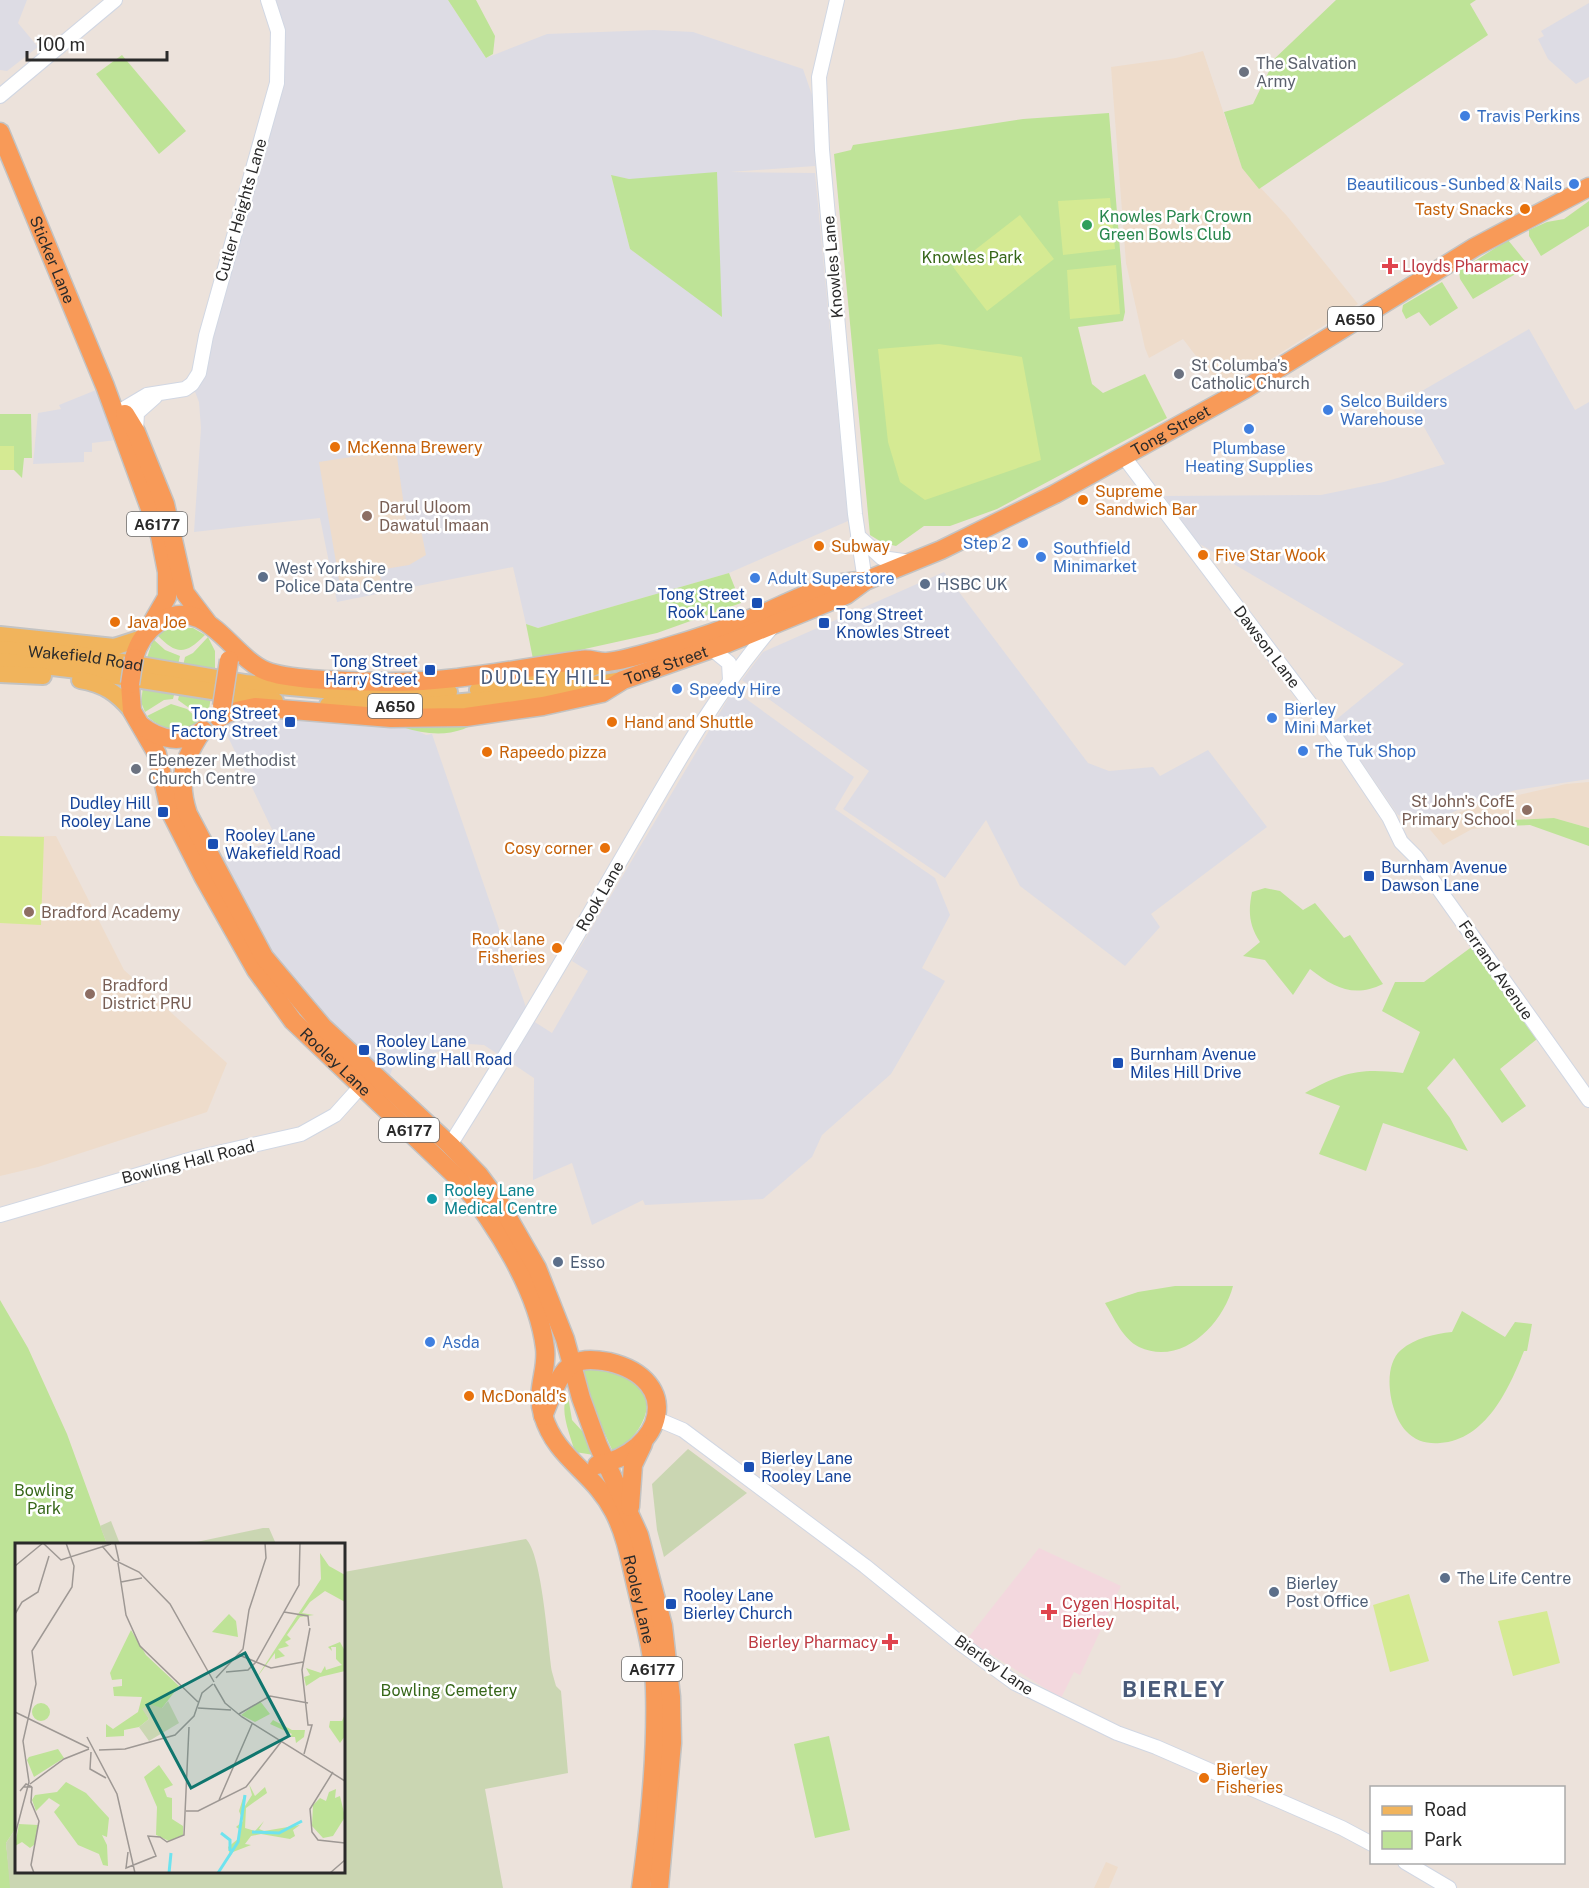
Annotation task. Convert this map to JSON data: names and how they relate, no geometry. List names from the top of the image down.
{
  "streets": {
    "highway": [
      "Sticker Lane",
      "A650",
      "Tong Street",
      "A6177",
      "Rooley Lane"
    ],
    "main road": ["Wakefield Road"],
    "street": [
      "Cutler Heights Lane",
      "Knowles Lane",
      "Dawson Lane",
      "Rook Lane",
      "Ferrand Avenue",
      "Bowling Hall Road",
      "Bierley Lane"
    ]
  },
  "crossings": [
    ["Cutler Heights Lane", "Sticker Lane"],
    ["Sticker Lane", "Rooley Lane"],
    ["Knowles Lane", "Tong Street"],
    ["Tong Street", "Dawson Lane"],
    ["Tong Street", "Wakefield Road"],
    ["Tong Street", "Rook Lane"],
    ["Dawson Lane", "Ferrand Avenue"],
    ["Rook Lane", "Rooley Lane"],
    ["Rooley Lane", "Bowling Hall Road"]
  ],
  "districts": ["DUDLEY HILL", "BIERLEY"],
  "parks": ["Knowles Park", "Bowling Park", "Bowling Cemetery"],
  "places": {
    "other": [
      "The Salvation Army",
      "Travis Perkins",
      "Beautilicous - Sunbed & Nails",
      "Tasty Snacks",
      "Knowles Park Crown Green Bowls Club",
      "St Columba's Catholic Church",
      "Selco Builders Warehouse",
      "Plumbase Heating Supplies",
      "McKenna Brewery",
      "Supreme Sandwich Bar",
      "Darul Uloom Dawatul Imaan",
      "Step 2",
      "Subway",
      "Five Star Wook",
      "Southfield Minimarket",
      "West Yorkshire Police Data Centre",
      "Adult Superstore",
      "HSBC UK",
      "Java Joe",
      "Speedy Hire",
      "Bierley Mini Market",
      "Hand and Shuttle",
      "The Tuk Shop",
      "Rapeedo pizza",
      "Ebenezer Methodist Church Centre",
      "St John's CofE Primary School",
      "Cosy corner",
      "Bradford Academy",
      "Rook lane Fisheries",
      "Bradford District PRU",
      "Rooley Lane Medical Centre",
      "Esso",
      "Asda",
      "McDonald's",
      "The Life Centre",
      "Bierley Post Office",
      "Bierley Fisheries"
    ],
    "health": ["Lloyds Pharmacy", "Cygen Hospital, Bierley", "Bierley Pharmacy"],
    "transit": [
      "Tong Street Rook Lane",
      "Tong Street Knowles Street",
      "Tong Street Harry Street",
      "Tong Street Factory Street",
      "Dudley Hill Rooley Lane",
      "Rooley Lane Wakefield Road",
      "Burnham Avenue Dawson Lane",
      "Rooley Lane Bowling Hall Road",
      "Burnham Avenue Miles Hill Drive",
      "Bierley Lane Rooley Lane",
      "Rooley Lane Bierley Church"
    ]
  },
  "legend": ["Road", "Park"],
  "scale_bar": "100 m"
}
